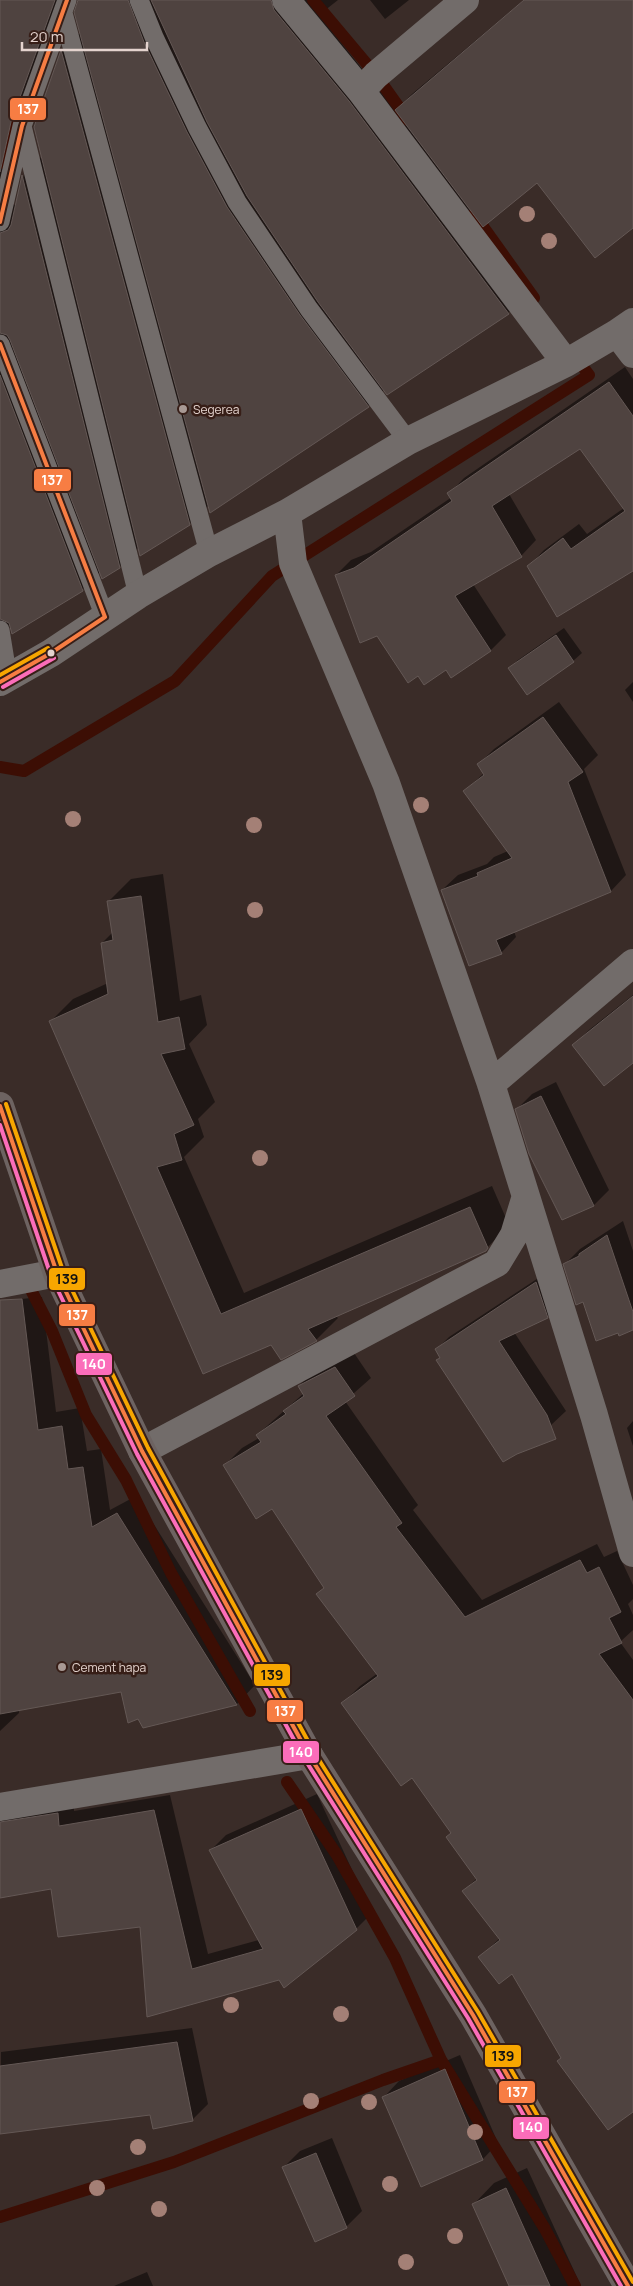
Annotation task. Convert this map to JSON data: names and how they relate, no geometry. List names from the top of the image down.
{
  "places": ["Segerea", "Cement hapa"],
  "lines": ["transit line 137", "transit line 139", "transit line 140"],
  "scale_bar": "20 m"
}
